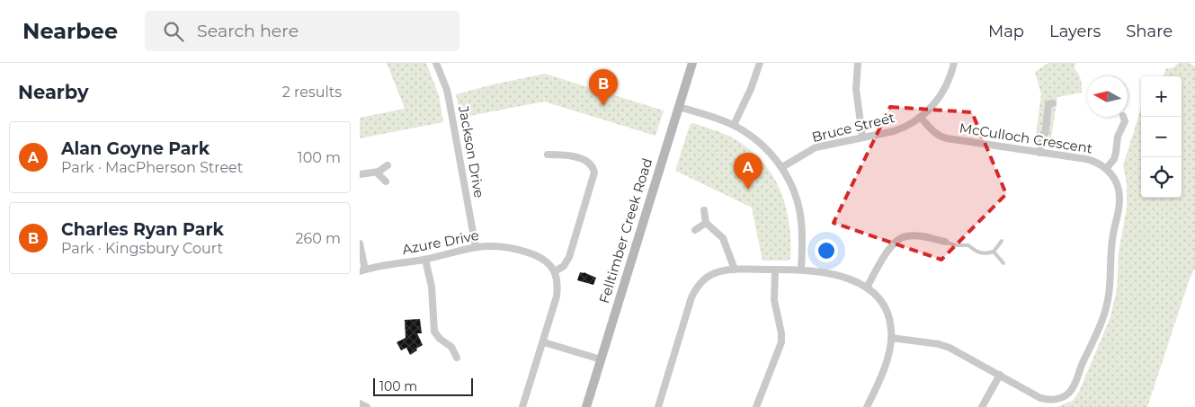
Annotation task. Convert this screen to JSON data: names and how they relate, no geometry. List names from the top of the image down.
{
  "streets": {
    "main road": ["Felltimber Creek Road"],
    "street": [
      "Bruce Street",
      "McCulloch Crescent",
      "Jackson Drive",
      "Azure Drive"
    ]
  },
  "crossings": [
    ["Bruce Street", "McCulloch Crescent"],
    ["Jackson Drive", "Azure Drive"]
  ],
  "scale_bar": "100 m",
  "north": "left",
  "page": {
    "header": "Nearbee",
    "search": "Search here",
    "nav": ["Map", "Layers", "Share"],
    "heading": ["Nearby", "2 results"],
    "pins": ["B", "A"],
    "map_buttons": ["+", "−"],
    "list": [
      {
        "mark": "A",
        "name": "Alan Goyne Park",
        "note": "Park · MacPherson Street",
        "value": "100 m"
      },
      {
        "mark": "B",
        "name": "Charles Ryan Park",
        "note": "Park · Kingsbury Court",
        "value": "260 m"
      }
    ],
    "scale": "100 m"
  }
}
